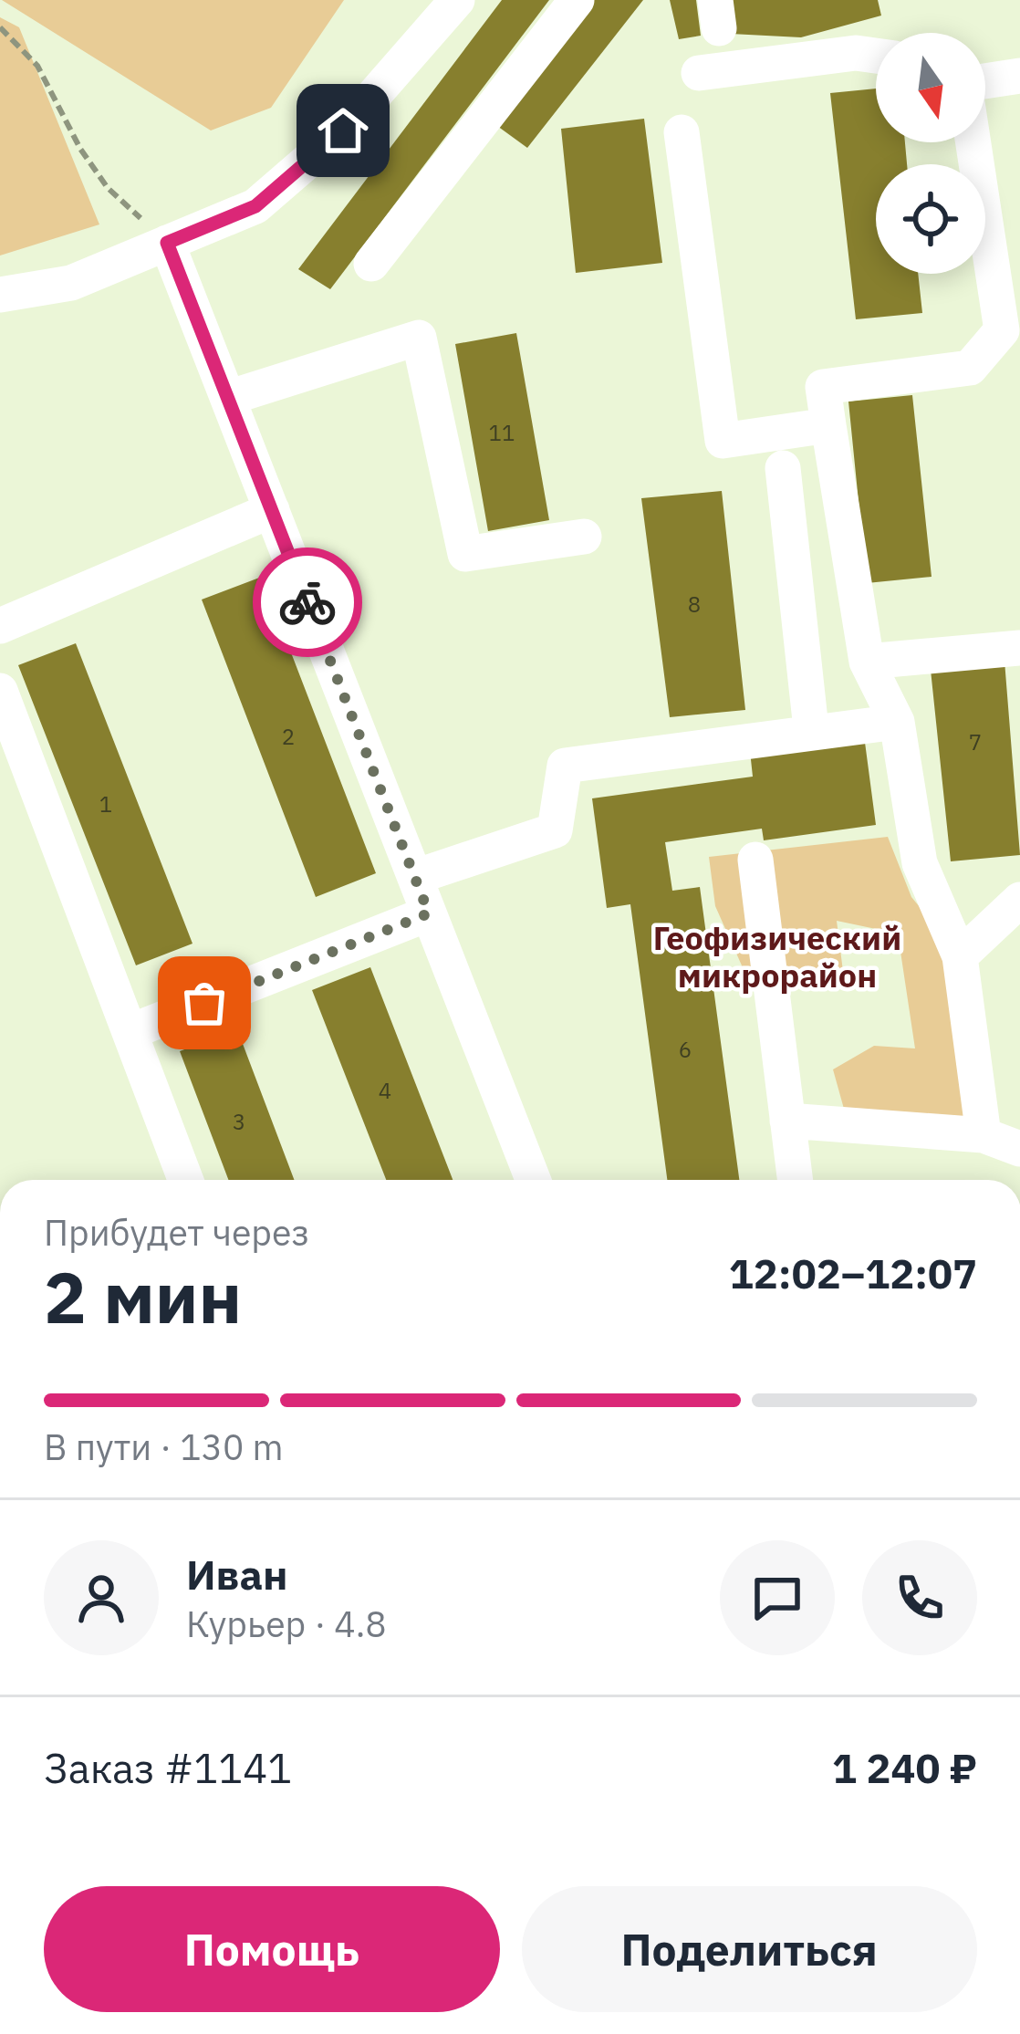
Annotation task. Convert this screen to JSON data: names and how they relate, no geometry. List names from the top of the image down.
{
  "districts": ["Геофизический микрорайон"],
  "house_numbers": [
    "11",
    "8",
    "2",
    "7",
    "1",
    "6",
    "4",
    "3"
  ],
  "north": "bottom",
  "page": {
    "heading": ["2 мин", "Прибудет через", "12:02–12:07"],
    "panel": [
      "Иван",
      "Курьер · 4.8",
      "Заказ #1141",
      "1 240 ₽"
    ],
    "bar": "В пути · 130 m",
    "buttons": ["Помощь", "Поделиться"]
  }
}
